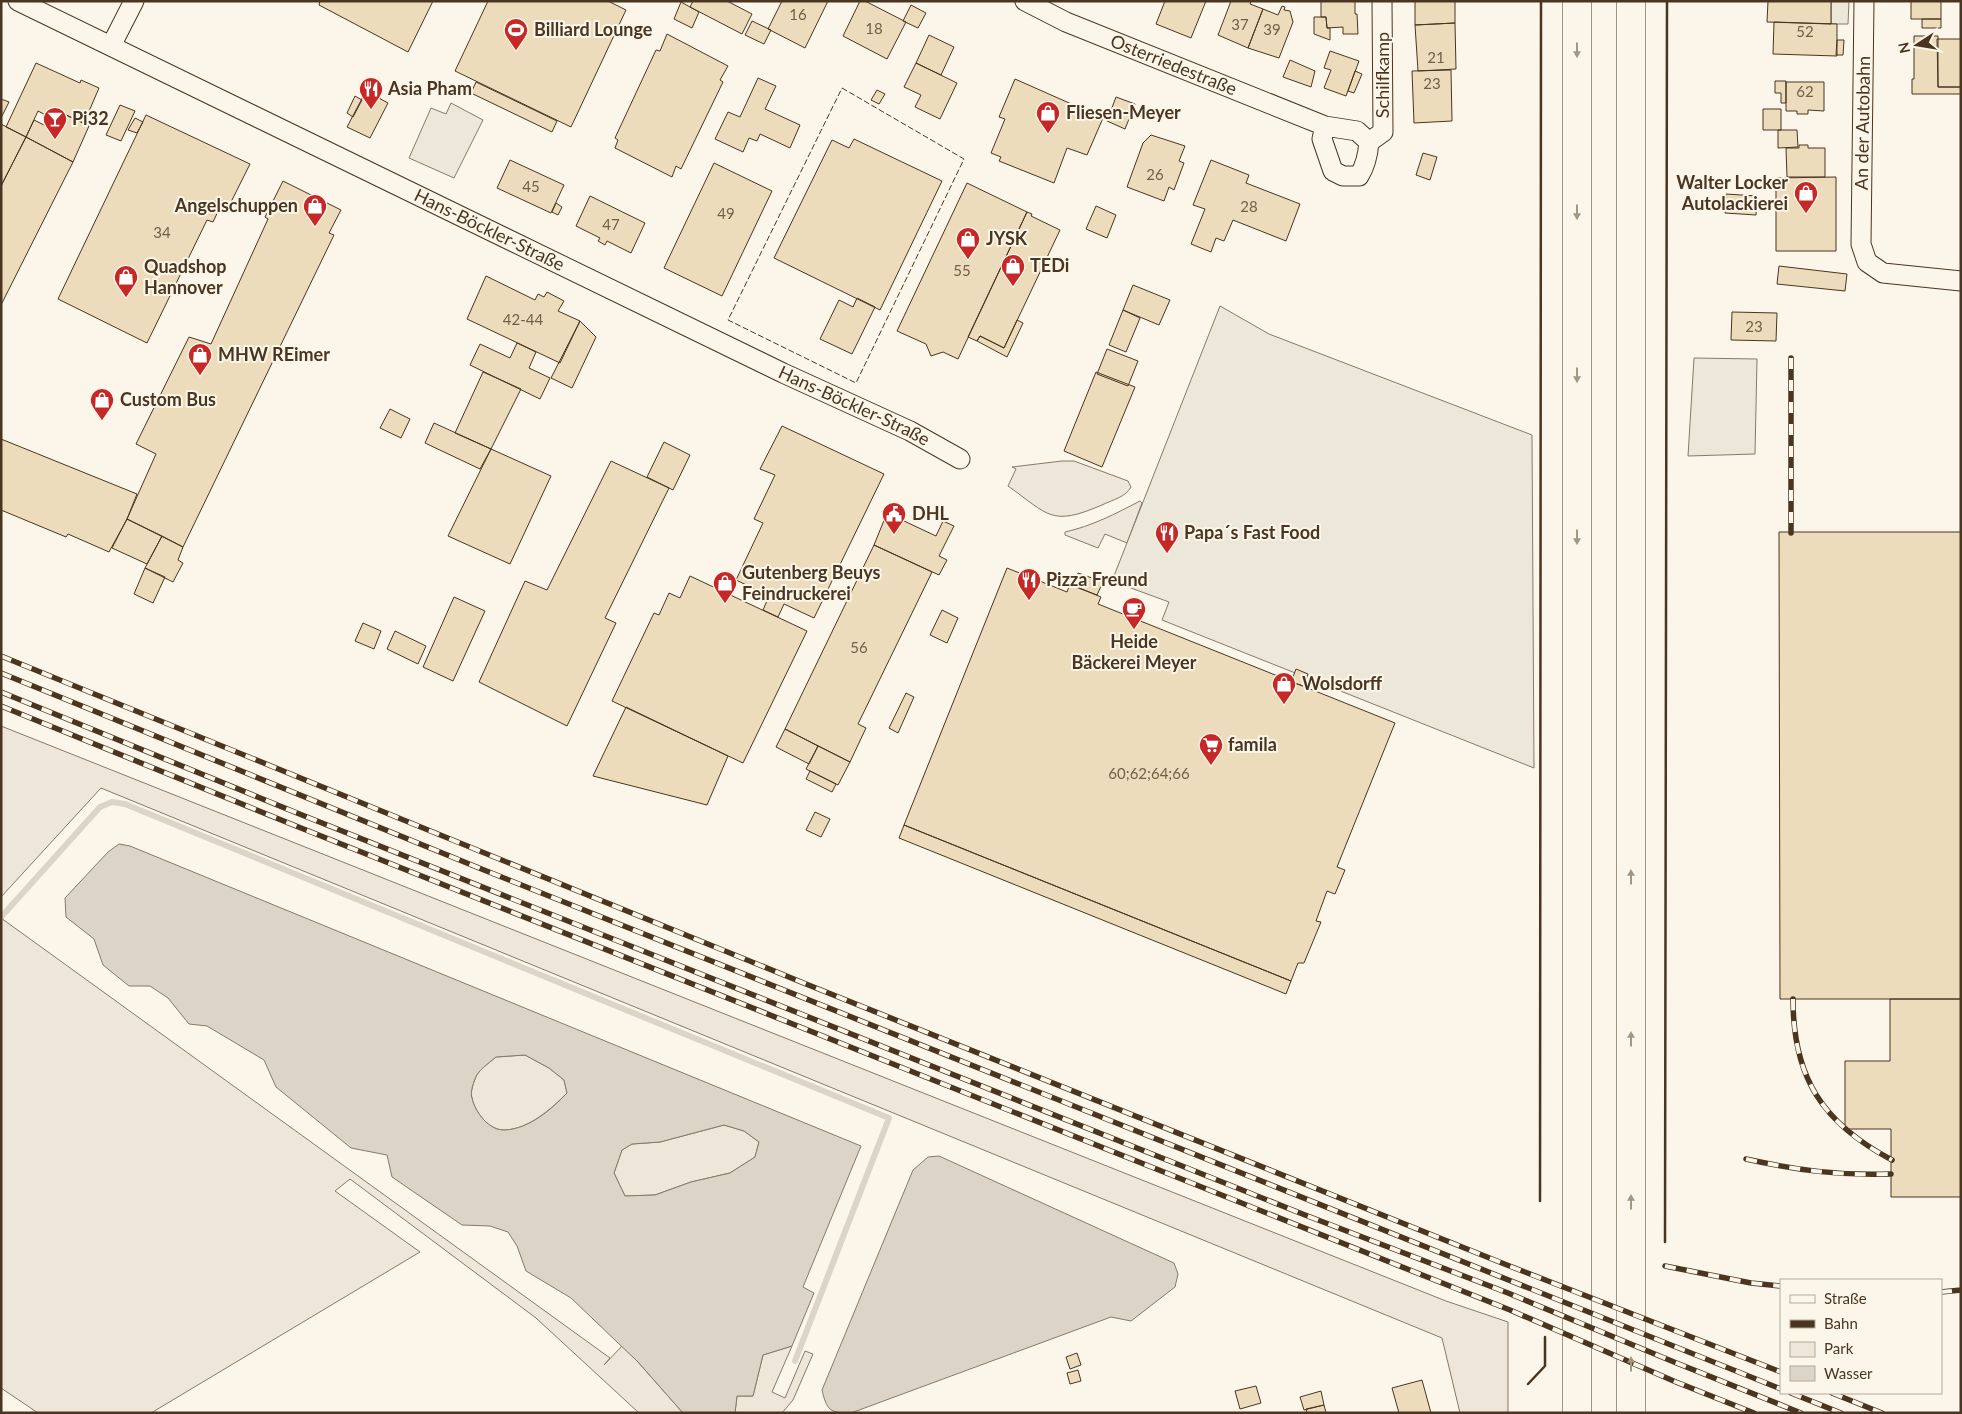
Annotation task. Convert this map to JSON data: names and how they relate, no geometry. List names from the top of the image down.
{
  "streets": {
    "street": [
      "Osterriedestraße",
      "Schilfkamp",
      "An der Autobahn",
      "Hans-Böckler-Straße"
    ]
  },
  "crossings": [
    ["Osterriedestraße", "Schilfkamp"]
  ],
  "places": {
    "sports": ["Billiard Lounge"],
    "restaurant": ["Asia Pham", "Papa´s Fast Food", "Pizza Freund"],
    "shop": [
      "Fliesen-Meyer",
      "Walter Locker Autolackierei",
      "Angelschuppen",
      "JYSK",
      "TEDi",
      "Quadshop Hannover",
      "MHW REimer",
      "Custom Bus",
      "Gutenberg Beuys Feindruckerei",
      "Wolsdorff"
    ],
    "bar": ["Pi32"],
    "public building": ["DHL"],
    "cafe": ["Heide Bäckerei Meyer"],
    "supermarket": ["famila"]
  },
  "house_numbers": [
    "16",
    "37",
    "18",
    "39",
    "52",
    "21",
    "23",
    "62",
    "26",
    "45",
    "28",
    "49",
    "47",
    "34",
    "55",
    "42-44",
    "23",
    "56",
    "60;62;64;66"
  ],
  "legend": [
    "Straße",
    "Bahn",
    "Park",
    "Wasser"
  ],
  "north": "left"
}
